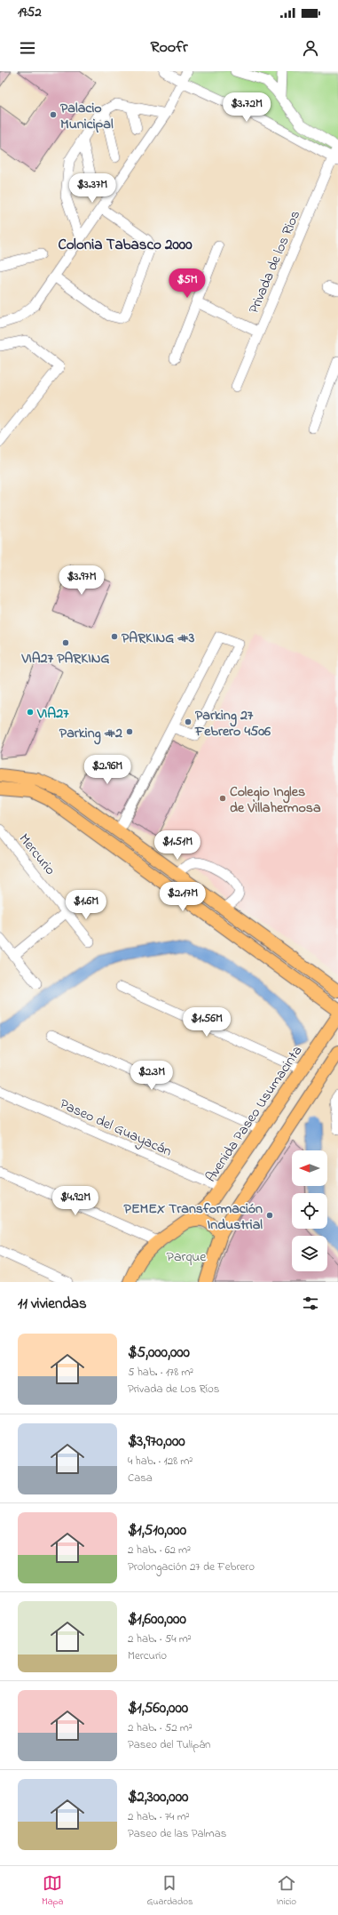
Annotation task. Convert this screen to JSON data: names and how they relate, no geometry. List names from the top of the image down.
{
  "streets": {
    "main road": ["Avenida Paseo Usumacinta"],
    "street": ["Privada de los Rios", "Mercurio", "Paseo del Guayacán"]
  },
  "crossings": [
    ["Avenida Paseo Usumacinta", "Paseo del Guayacán"]
  ],
  "districts": ["Colonia Tabasco 2000"],
  "parks": ["Parque"],
  "places": [
    "Palacio Municipal",
    "PARKING #3",
    "VIA27 PARKING",
    "VIA27",
    "Parking 27 Febrero 4506",
    "Parking #2",
    "Colegio Ingles de Villahermosa",
    "PEMEX Transformación Industrial"
  ],
  "north": "left",
  "page": {
    "status": "19:52",
    "header": "Roofr",
    "price": [
      "$3.72M",
      "$3.37M",
      "$5M",
      "$3.97M",
      "$2.96M",
      "$1.51M",
      "$2.17M",
      "$1.6M",
      "$1.56M",
      "$2.3M",
      "$4.92M"
    ],
    "heading": "11 viviendas",
    "list": [
      {
        "name": "$5,000,000",
        "note": "5 hab. · 178 m² · Privada de Los Ríos"
      },
      {
        "name": "$3,970,000",
        "note": "4 hab. · 128 m² · Casa"
      },
      {
        "name": "$1,510,000",
        "note": "2 hab. · 62 m² · Prolongación 27 de Febrero"
      },
      {
        "name": "$1,600,000",
        "note": "2 hab. · 54 m² · Mercurio"
      },
      {
        "name": "$1,560,000",
        "note": "2 hab. · 52 m² · Paseo del Tulipán"
      },
      {
        "name": "$2,300,000",
        "note": "2 hab. · 74 m² · Paseo de las Palmas"
      }
    ],
    "tabs": ["Mapa", "Guardados", "Inicio"]
  }
}
